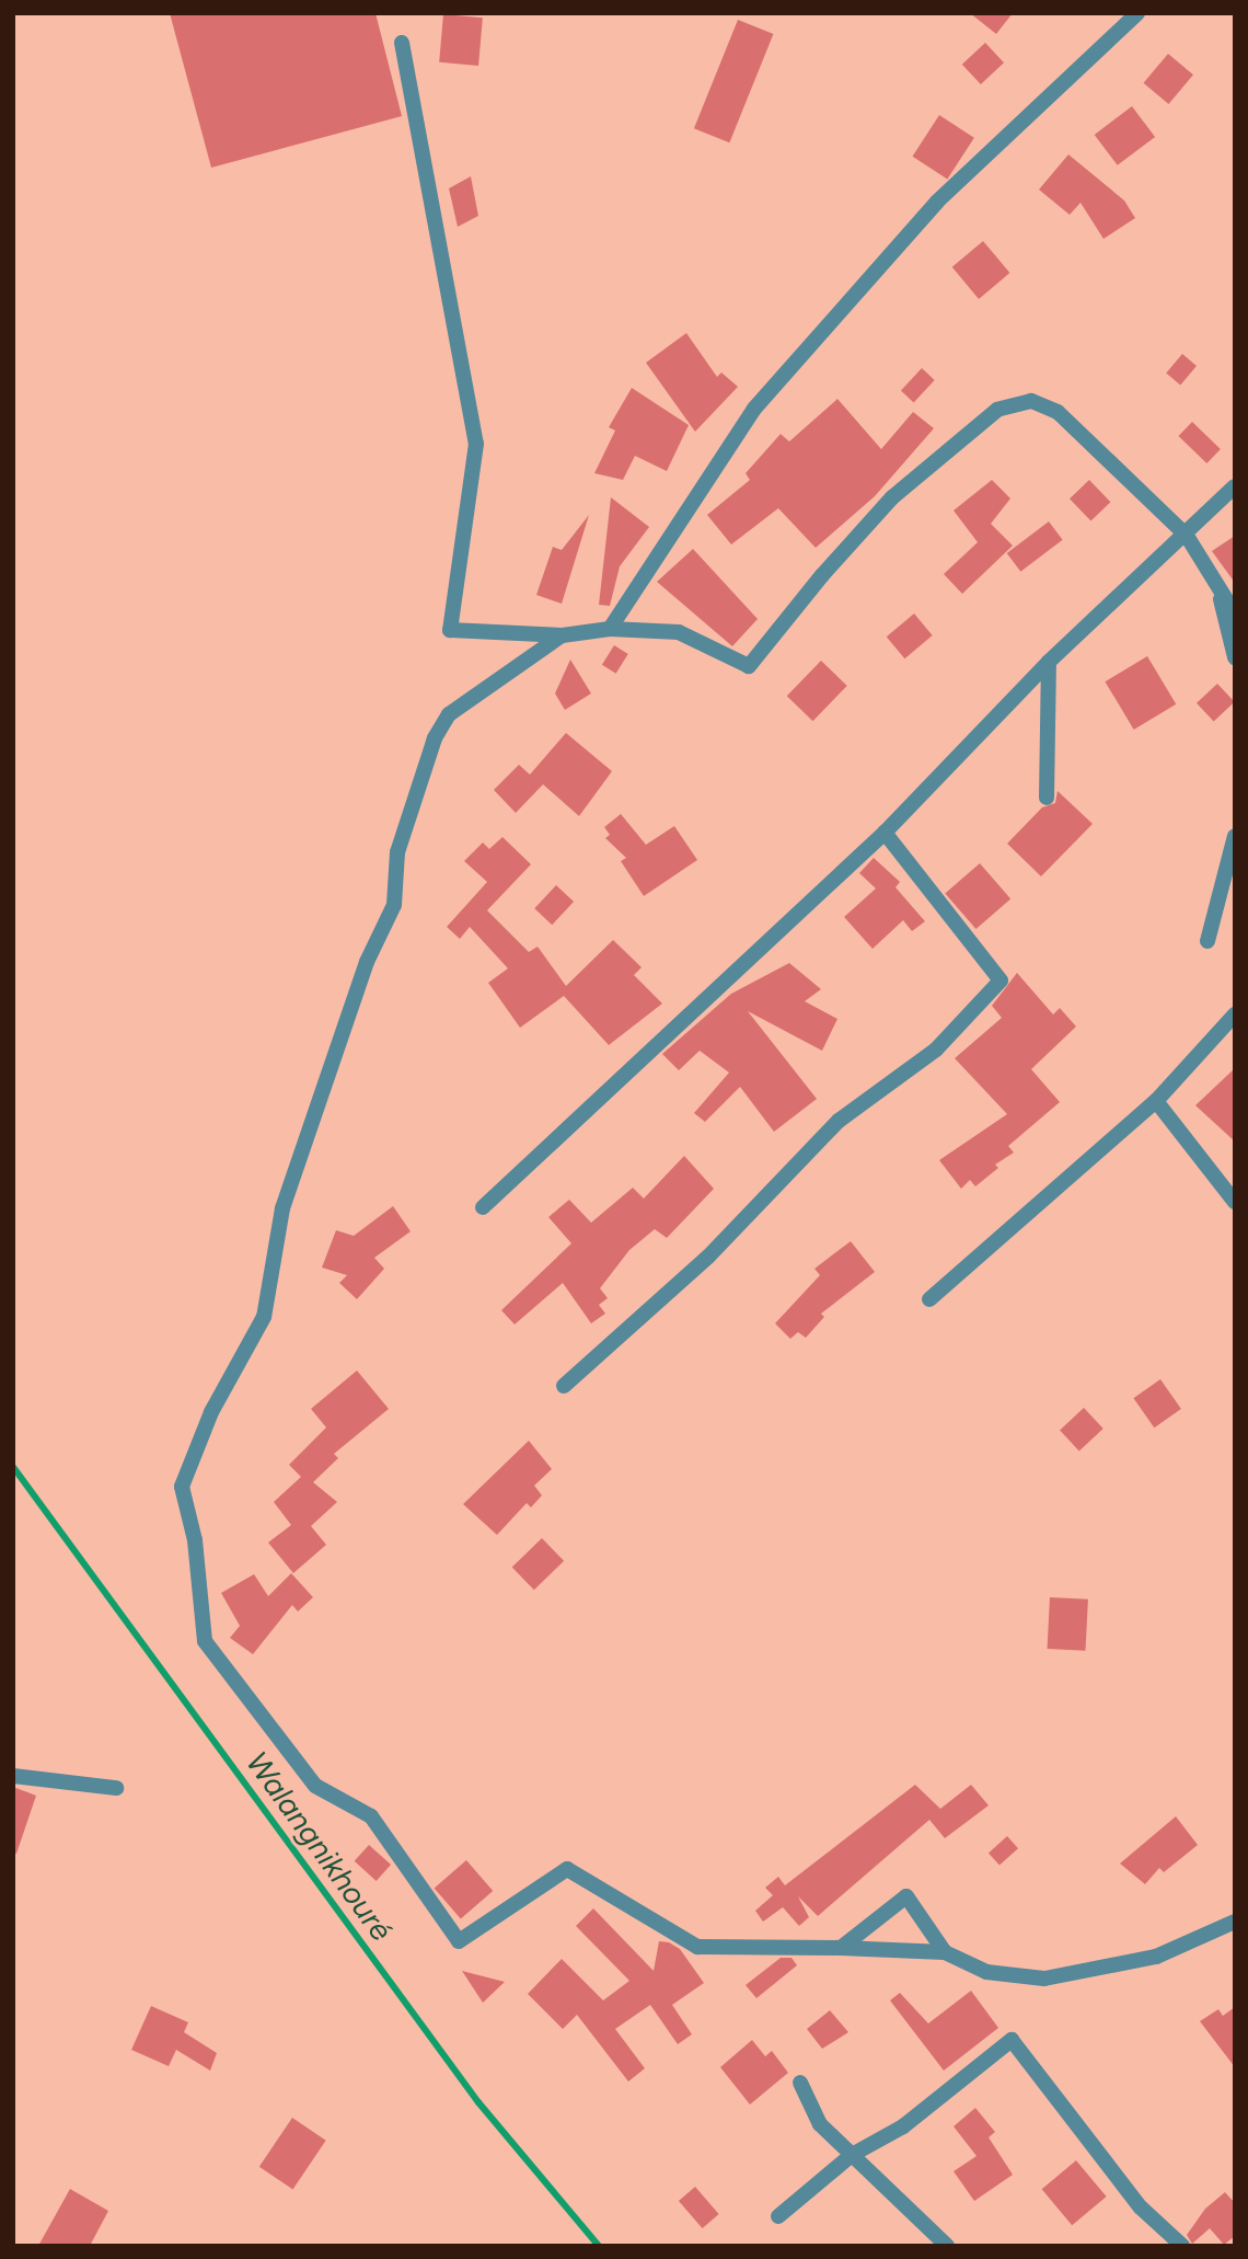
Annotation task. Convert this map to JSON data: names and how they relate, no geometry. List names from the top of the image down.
{
  "water": ["Walangnikhouré"]
}
